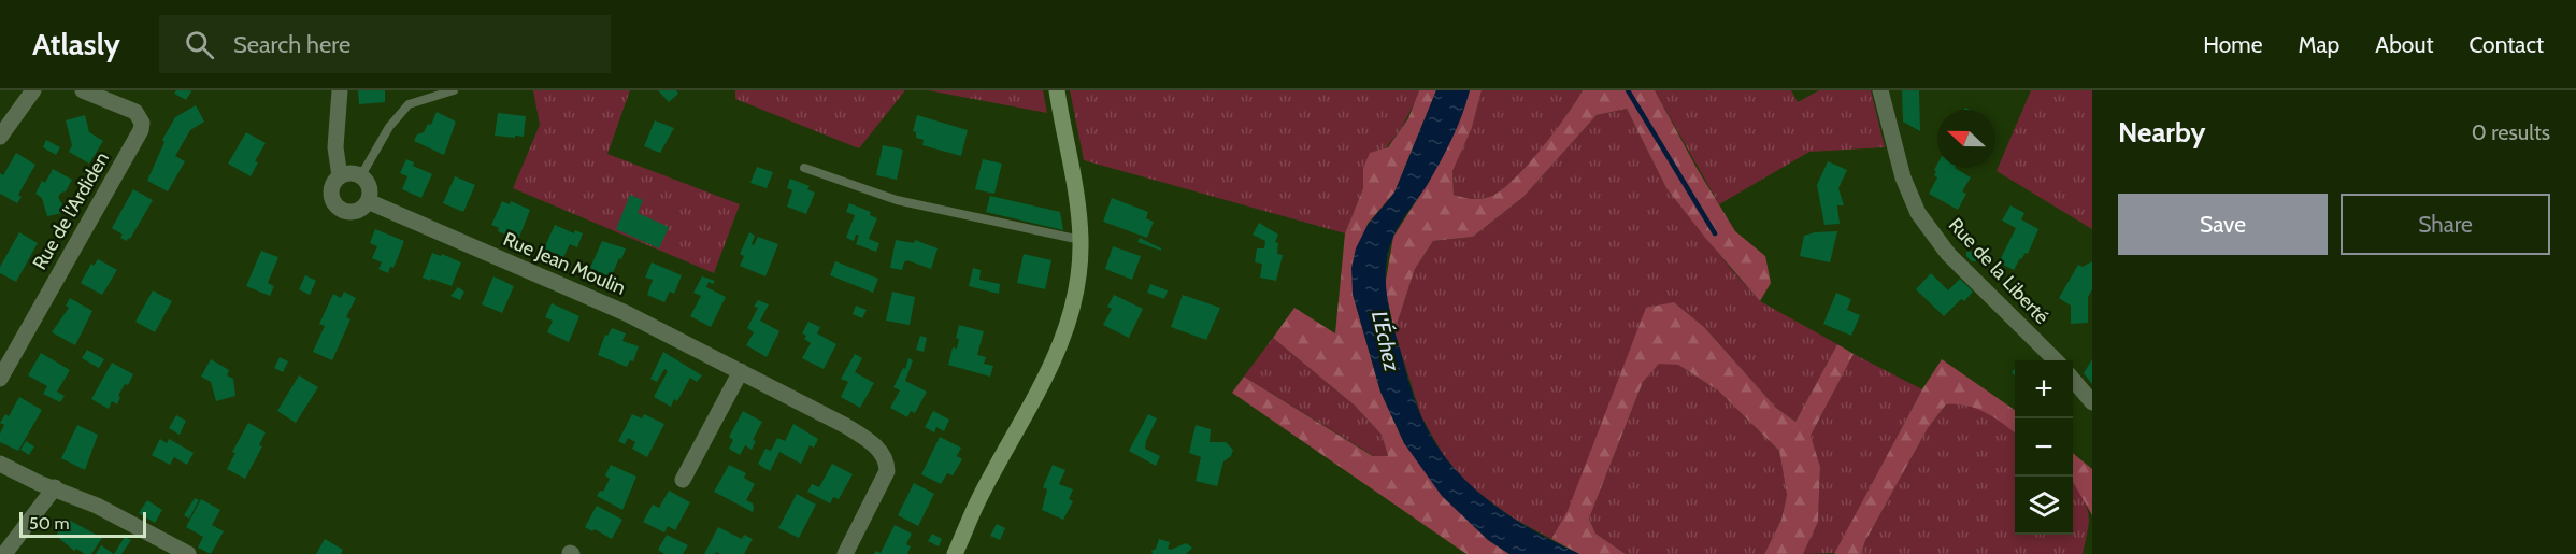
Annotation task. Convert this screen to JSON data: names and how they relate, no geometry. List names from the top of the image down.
{
  "streets": {
    "street": ["Rue de l'Ardiden", "Rue Jean Moulin", "Rue de la Liberté"]
  },
  "water": ["L'Échez"],
  "scale_bar": "50 m",
  "north": "left",
  "page": {
    "header": "Atlasly",
    "search": "Search here",
    "nav": [
      "Home",
      "Map",
      "About",
      "Contact"
    ],
    "heading": ["Nearby", "0 results"],
    "buttons": ["Save", "Share"],
    "map_buttons": ["+", "−"],
    "scale": "50 m"
  }
}
